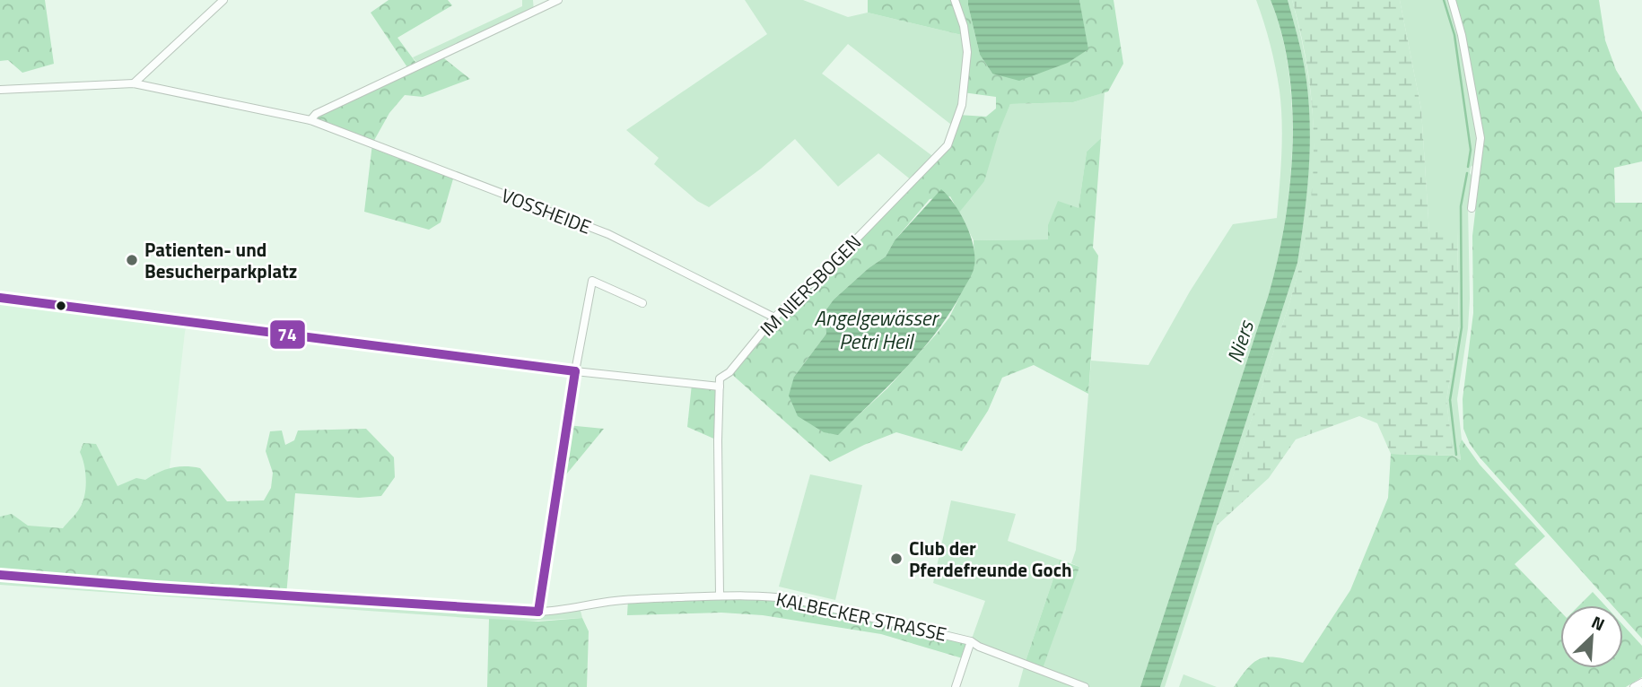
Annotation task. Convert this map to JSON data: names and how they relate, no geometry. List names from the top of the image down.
{
  "streets": {
    "street": ["VOSSHEIDE", "IM NIERSBOGEN", "KALBECKER STRASSE"]
  },
  "crossings": [
    ["VOSSHEIDE", "IM NIERSBOGEN"]
  ],
  "water": ["Angelgewässer Petri Heil", "Niers"],
  "places": ["Patienten- und Besucherparkplatz", "Club der Pferdefreunde Goch"],
  "lines": ["transit line 74"],
  "north": "top right"
}
